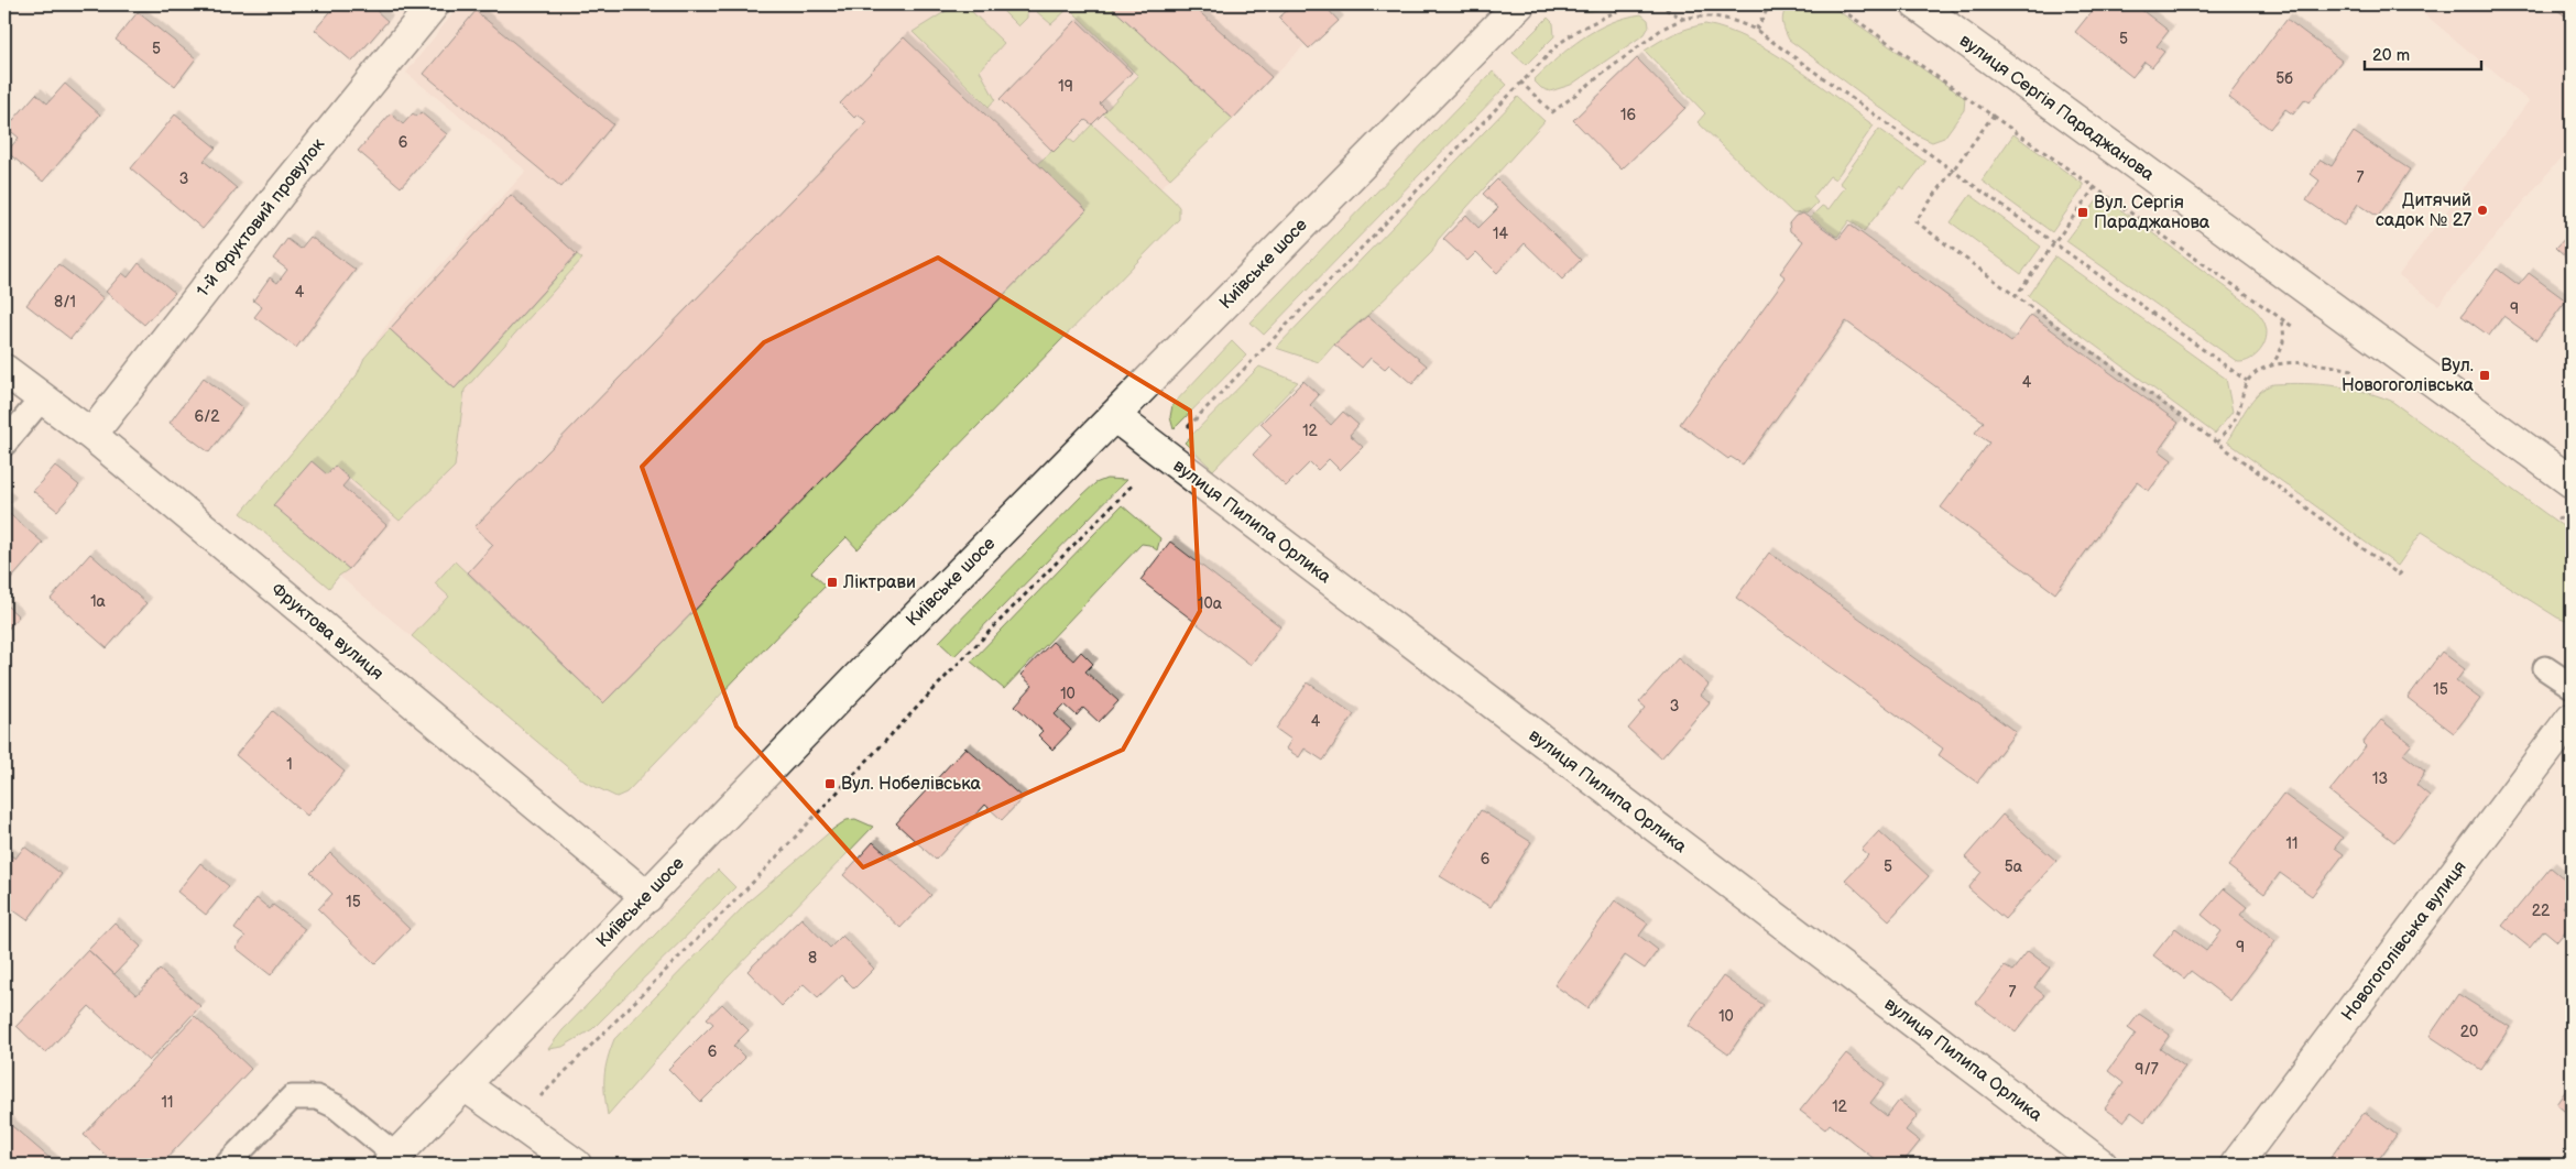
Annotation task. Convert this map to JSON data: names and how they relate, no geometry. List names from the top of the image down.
{
  "streets": {
    "street": [
      "вулиця Сергія Параджанова",
      "1-й Фруктовий провулок",
      "Київське шосе",
      "вулиця Пилипа Орлика",
      "Фруктова вулиця",
      "Новогоголівська вулиця"
    ]
  },
  "crossings": [
    ["1-й Фруктовий провулок", "Фруктова вулиця"],
    ["Київське шосе", "вулиця Пилипа Орлика"],
    ["Київське шосе", "Фруктова вулиця"]
  ],
  "places": {
    "other": ["Дитячий садок № 27"],
    "transit": [
      "Вул. Сергія Параджанова",
      "Вул. Новогоголівська",
      "Ліктрави",
      "Вул. Нобелівська"
    ]
  },
  "house_numbers": [
    "5",
    "5",
    "5б",
    "19",
    "16",
    "6",
    "7",
    "3",
    "14",
    "4",
    "8/1",
    "9",
    "4",
    "6/2",
    "12",
    "1а",
    "10а",
    "15",
    "10",
    "3",
    "4",
    "1",
    "13",
    "11",
    "6",
    "5",
    "5а",
    "15",
    "22",
    "9",
    "8",
    "7",
    "10",
    "20",
    "6",
    "9/7",
    "11",
    "12"
  ],
  "scale_bar": "20 m"
}
